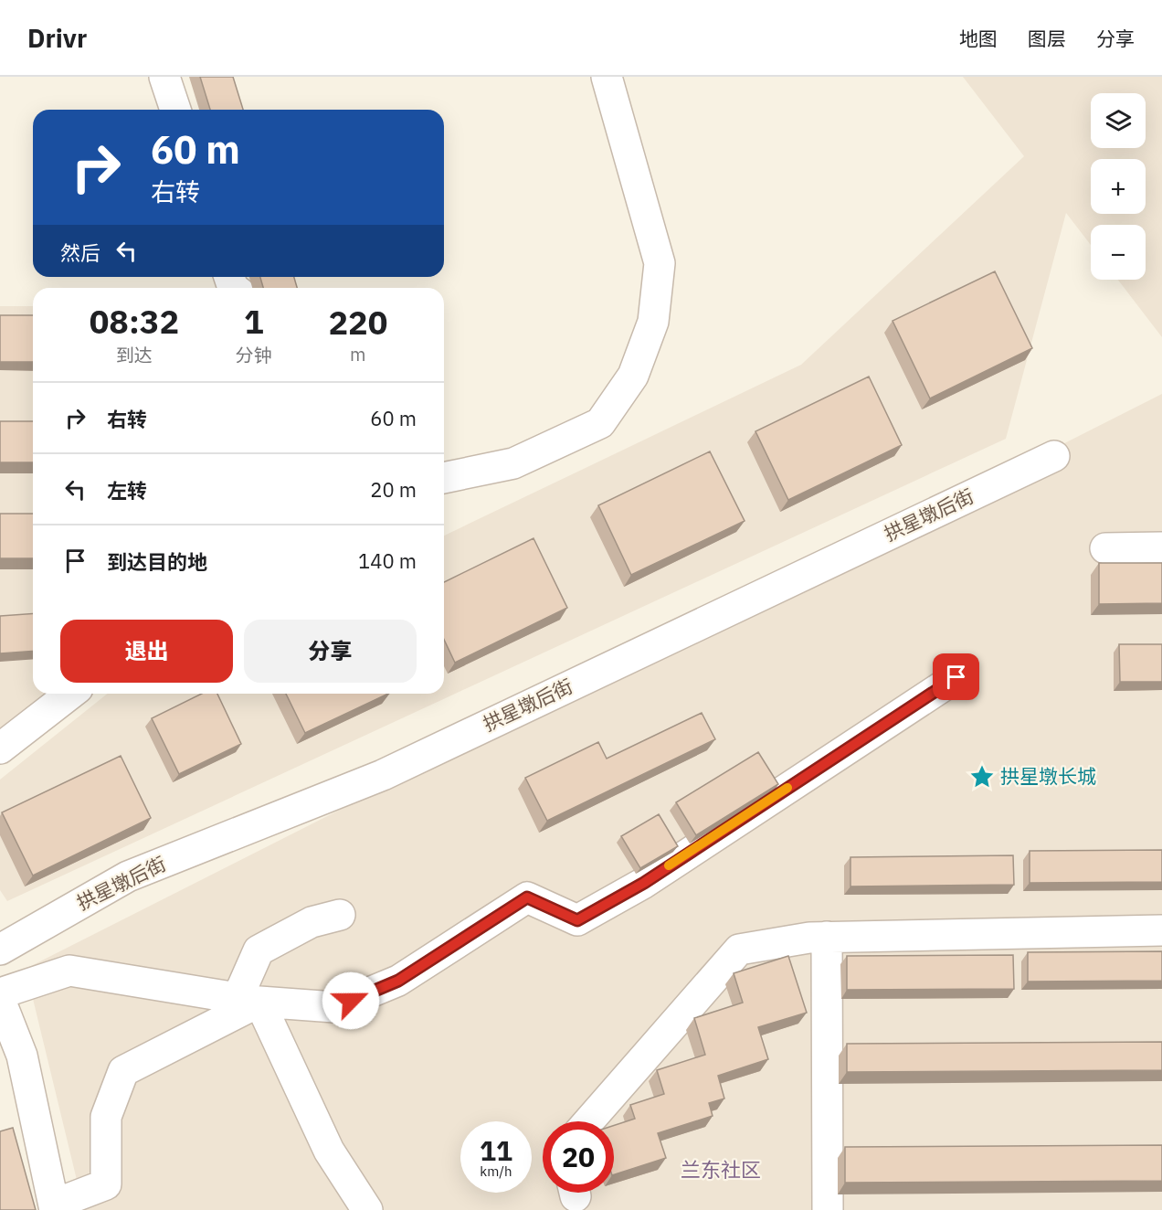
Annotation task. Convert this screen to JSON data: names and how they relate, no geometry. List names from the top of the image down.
{
  "streets": {
    "street": ["拱星墩后街"]
  },
  "districts": ["兰东社区"],
  "places": {
    "place": ["拱星墩长城"]
  },
  "page": {
    "header": "Drivr",
    "nav": ["地图", "图层", "分享"],
    "map_buttons": ["+", "−"],
    "turn": ["60 m", "右转"],
    "then": "然后",
    "eta": [
      "08:32",
      "到达",
      "1",
      "分钟",
      "220",
      "m"
    ],
    "list": [
      {
        "name": "右转",
        "value": "60 m"
      },
      {
        "name": "左转",
        "value": "20 m"
      },
      {
        "name": "到达目的地",
        "value": "140 m"
      }
    ],
    "buttons": ["退出", "分享"],
    "speed": "11 km/h",
    "limit": "20"
  }
}
